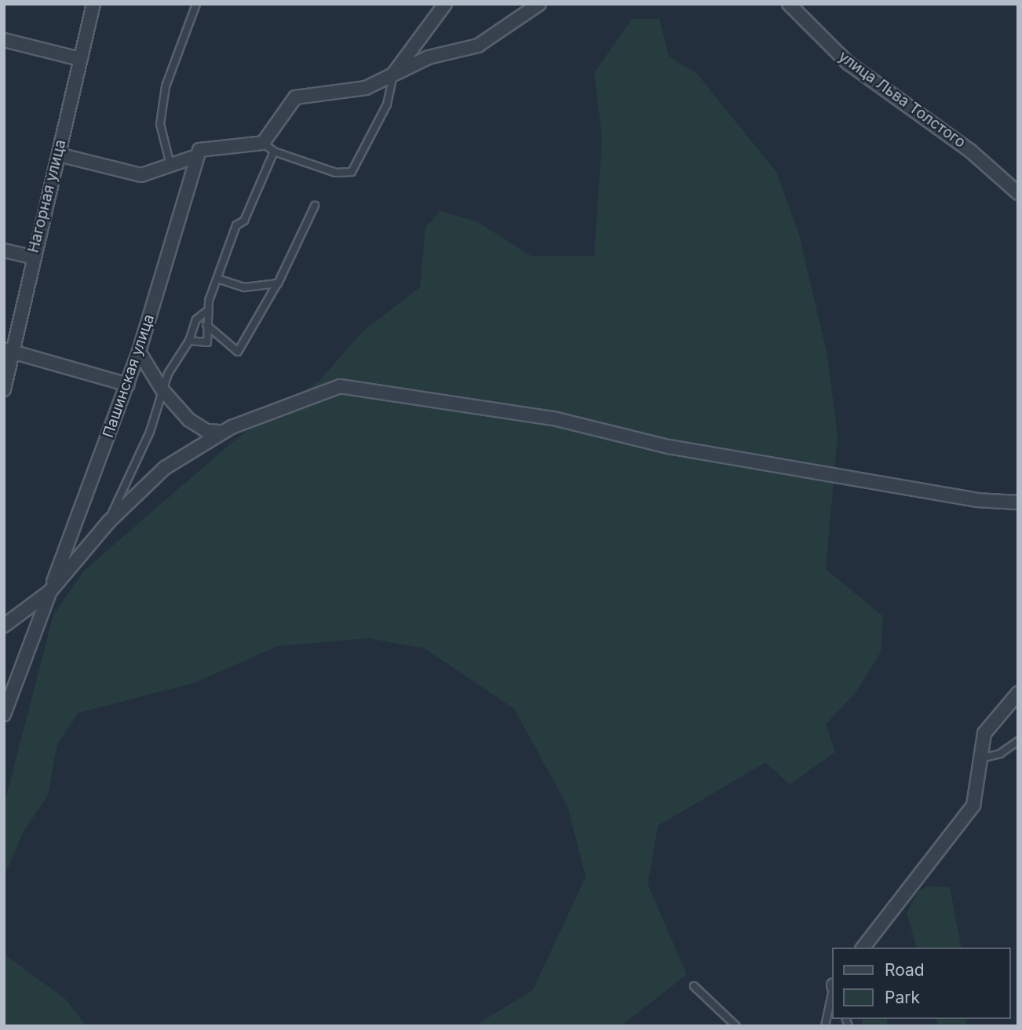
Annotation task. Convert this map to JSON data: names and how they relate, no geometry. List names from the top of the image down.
{
  "streets": {
    "street": ["улица Льва Толстого", "Нагорная улица", "Пашинская улица"]
  },
  "legend": ["Road", "Park"]
}
